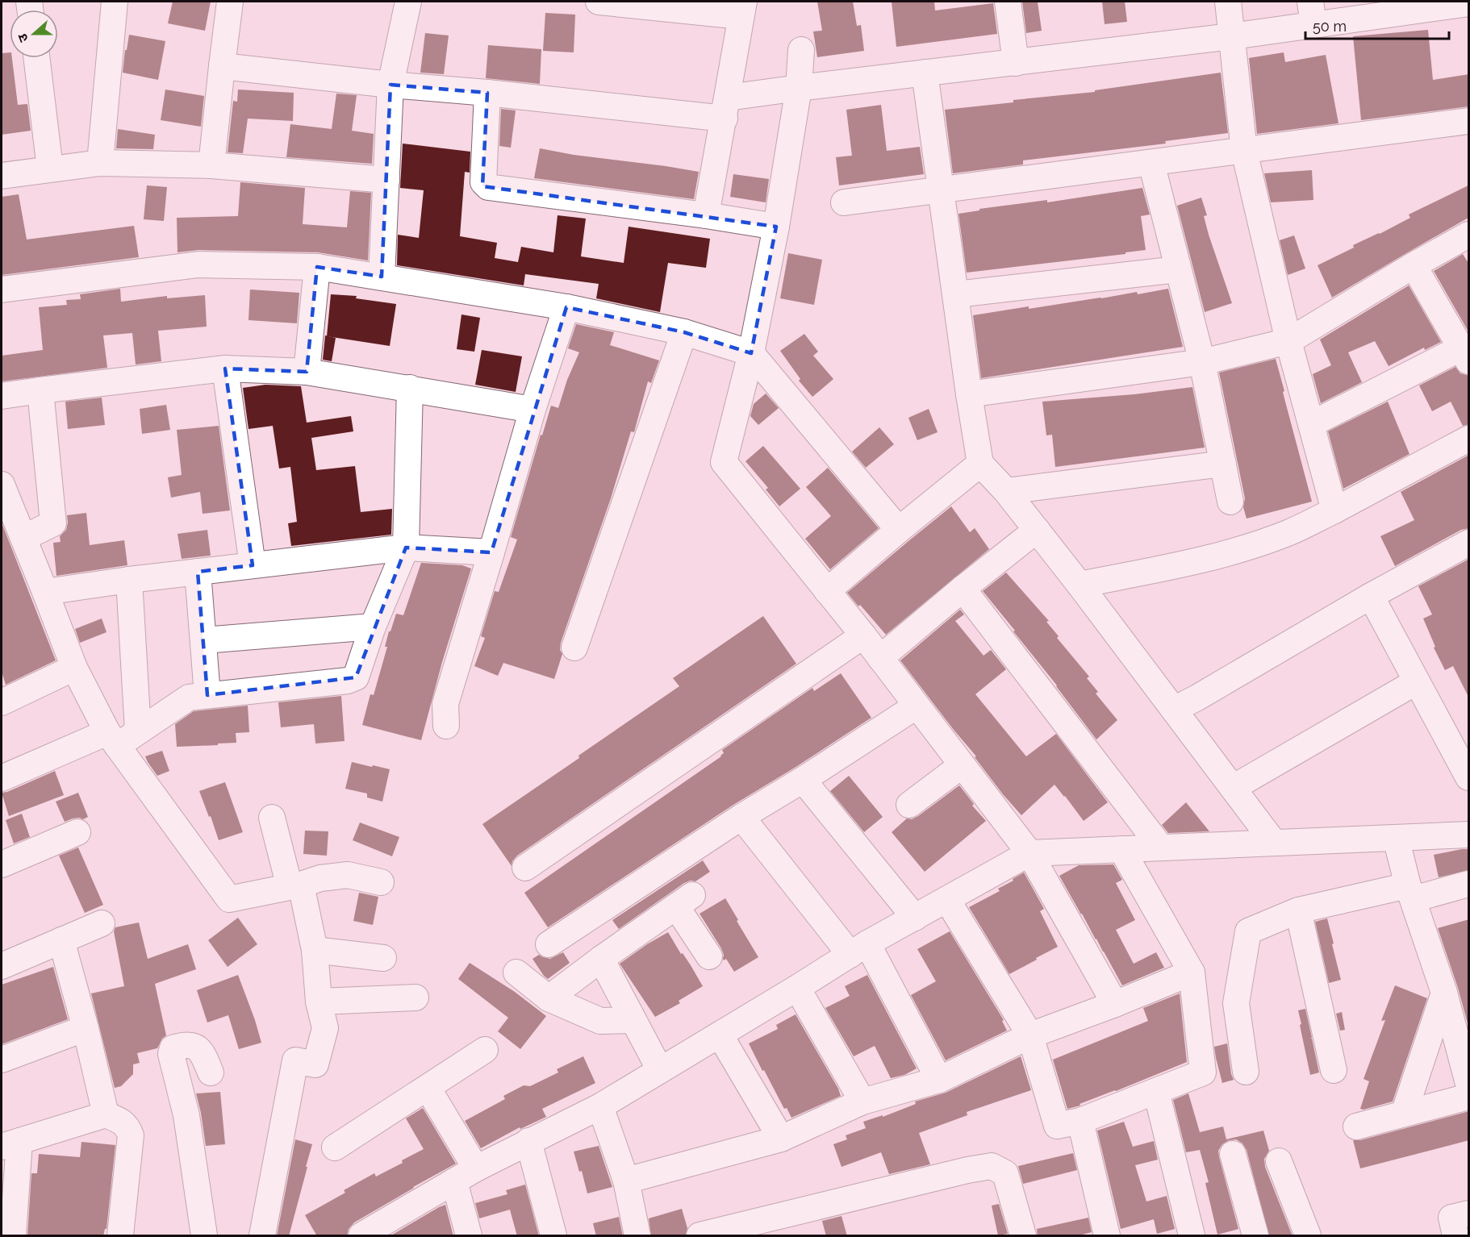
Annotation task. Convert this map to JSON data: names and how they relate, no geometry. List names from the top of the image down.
{
  "scale_bar": "50 m",
  "north": "left"
}
